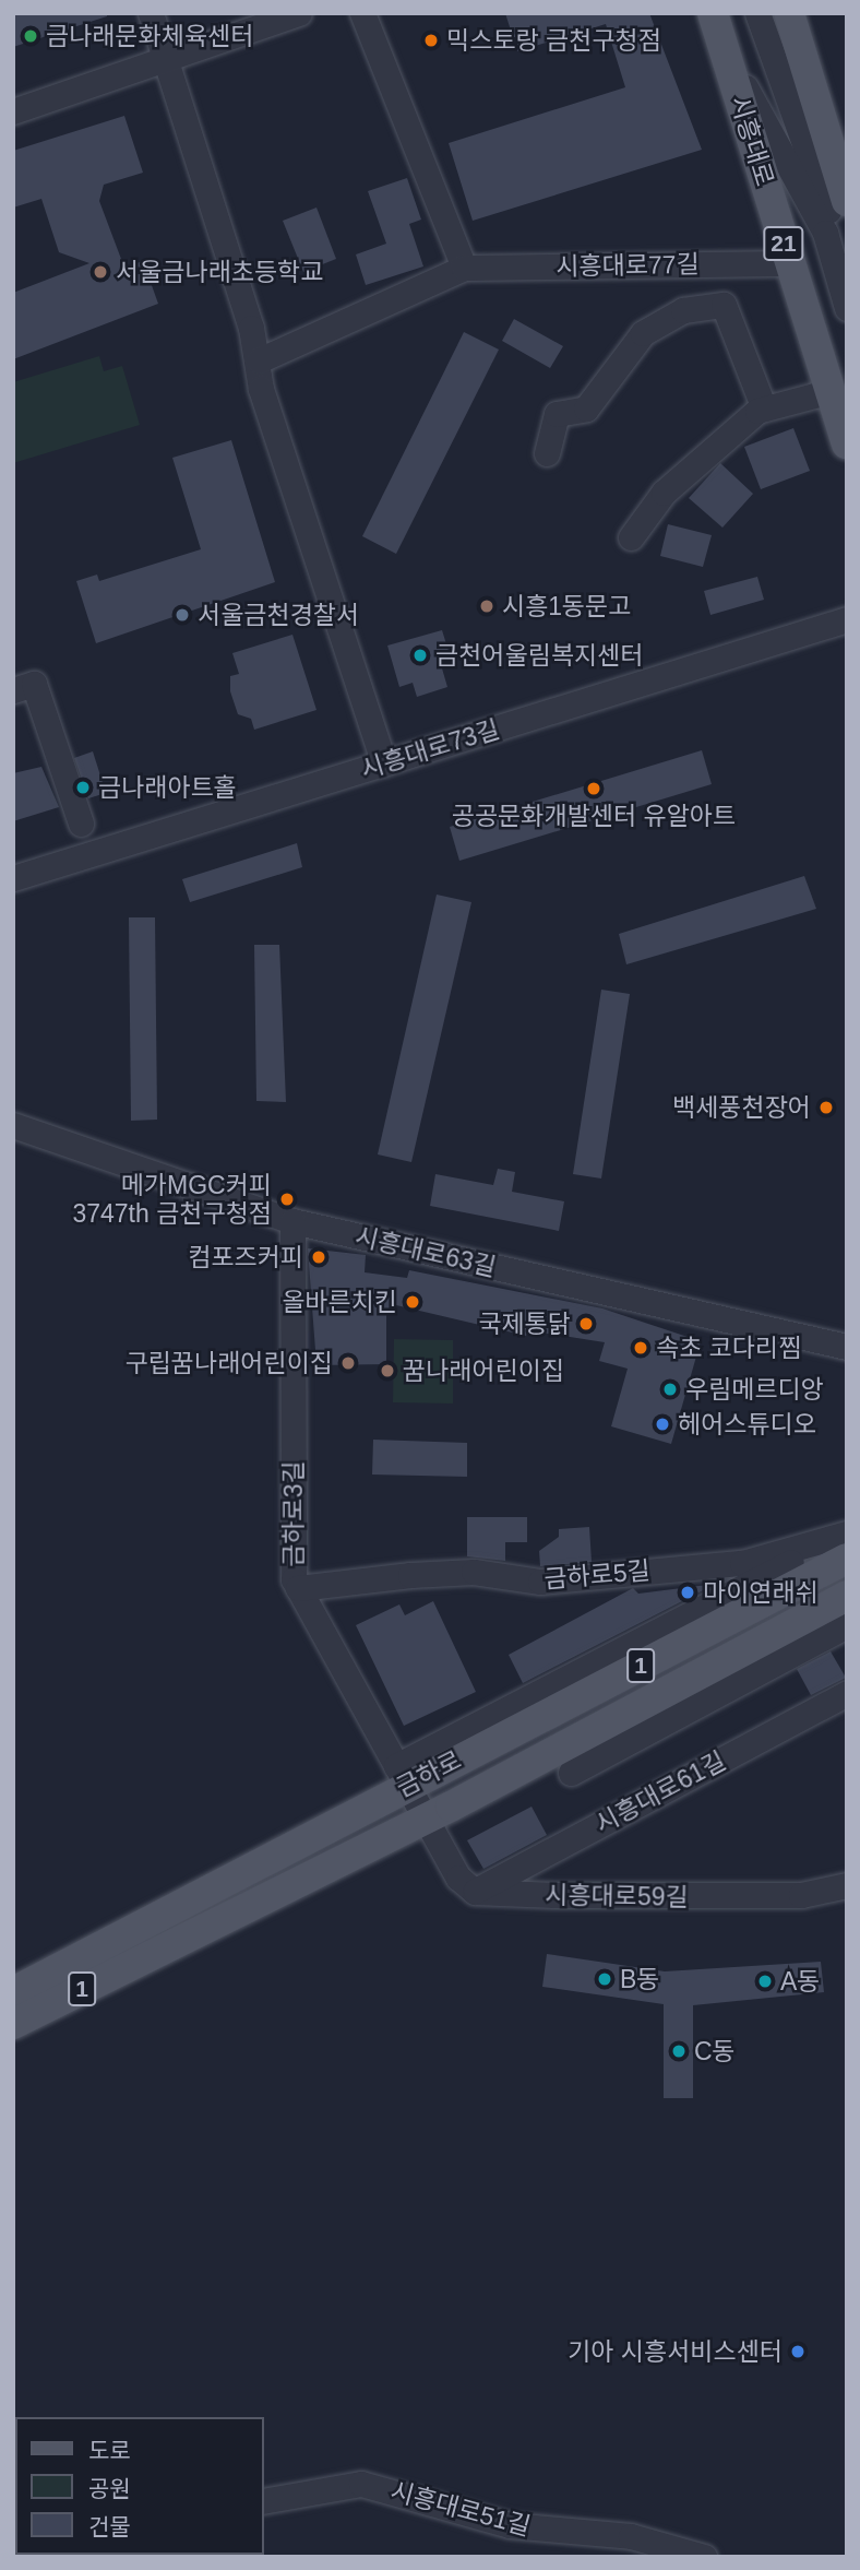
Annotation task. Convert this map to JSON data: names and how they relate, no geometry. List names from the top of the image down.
{
  "streets": {
    "main road": [
      "시흥대로",
      "21",
      "1",
      "금하로"
    ],
    "street": [
      "시흥대로77길",
      "시흥대로73길",
      "시흥대로63길",
      "금하로3길",
      "금하로5길",
      "시흥대로61길",
      "시흥대로59길",
      "시흥대로51길"
    ]
  },
  "crossings": [
    ["시흥대로", "시흥대로77길"],
    ["시흥대로63길", "금하로3길"],
    ["금하로3길", "금하로5길"],
    ["금하로3길", "금하로"],
    ["금하로5길", "금하로"],
    ["시흥대로61길", "시흥대로59길"]
  ],
  "places": [
    "금나래문화체육센터",
    "믹스토랑 금천구청점",
    "서울금나래초등학교",
    "시흥1동문고",
    "서울금천경찰서",
    "금천어울림복지센터",
    "금나래아트홀",
    "공공문화개발센터 유알아트",
    "백세풍천장어",
    "메가MGC커피 3747th 금천구청점",
    "컴포즈커피",
    "올바른치킨",
    "국제통닭",
    "속초 코다리찜",
    "구립꿈나래어린이집",
    "꿈나래어린이집",
    "우림메르디앙",
    "헤어스튜디오",
    "마이연래쉬",
    "B동",
    "A동",
    "C동",
    "기아 시흥서비스센터"
  ],
  "legend": ["도로", "공원", "건물"]
}
